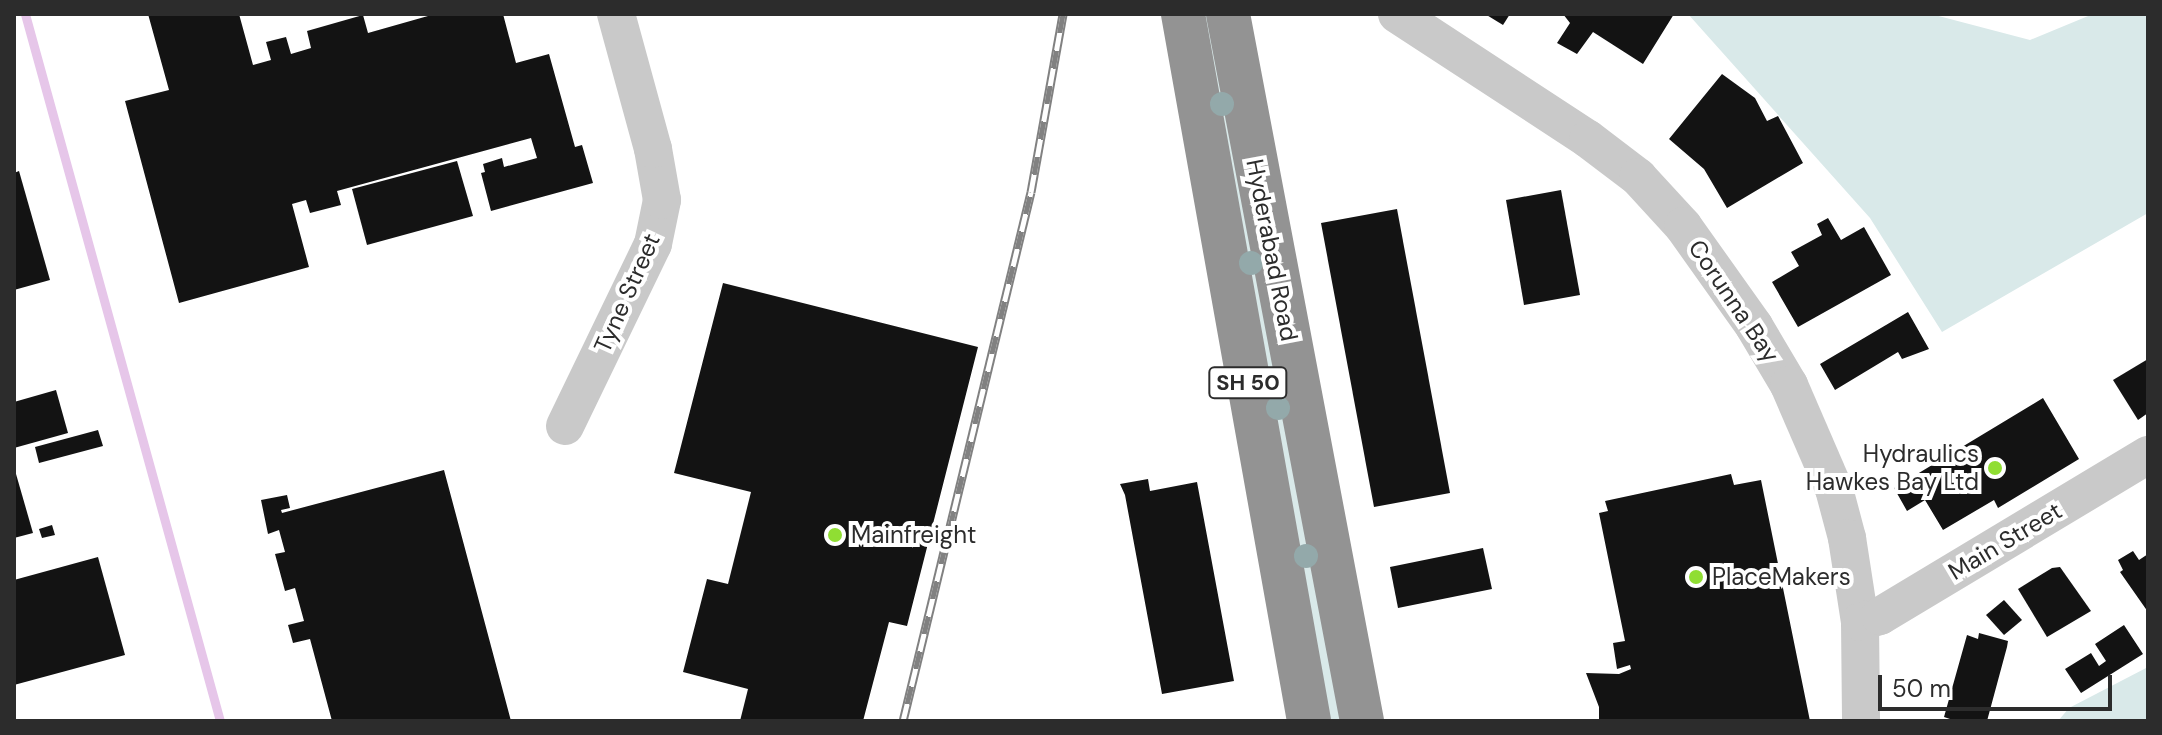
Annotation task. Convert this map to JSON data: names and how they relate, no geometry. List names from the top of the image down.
{
  "streets": {
    "highway": ["Hyderabad Road", "SH 50"],
    "street": ["Tyne Street", "Corunna Bay", "Main Street"]
  },
  "crossings": [
    ["Corunna Bay", "Main Street"]
  ],
  "places": ["Hydraulics Hawkes Bay Ltd", "Mainfreight", "PlaceMakers"],
  "scale_bar": "50 m"
}
